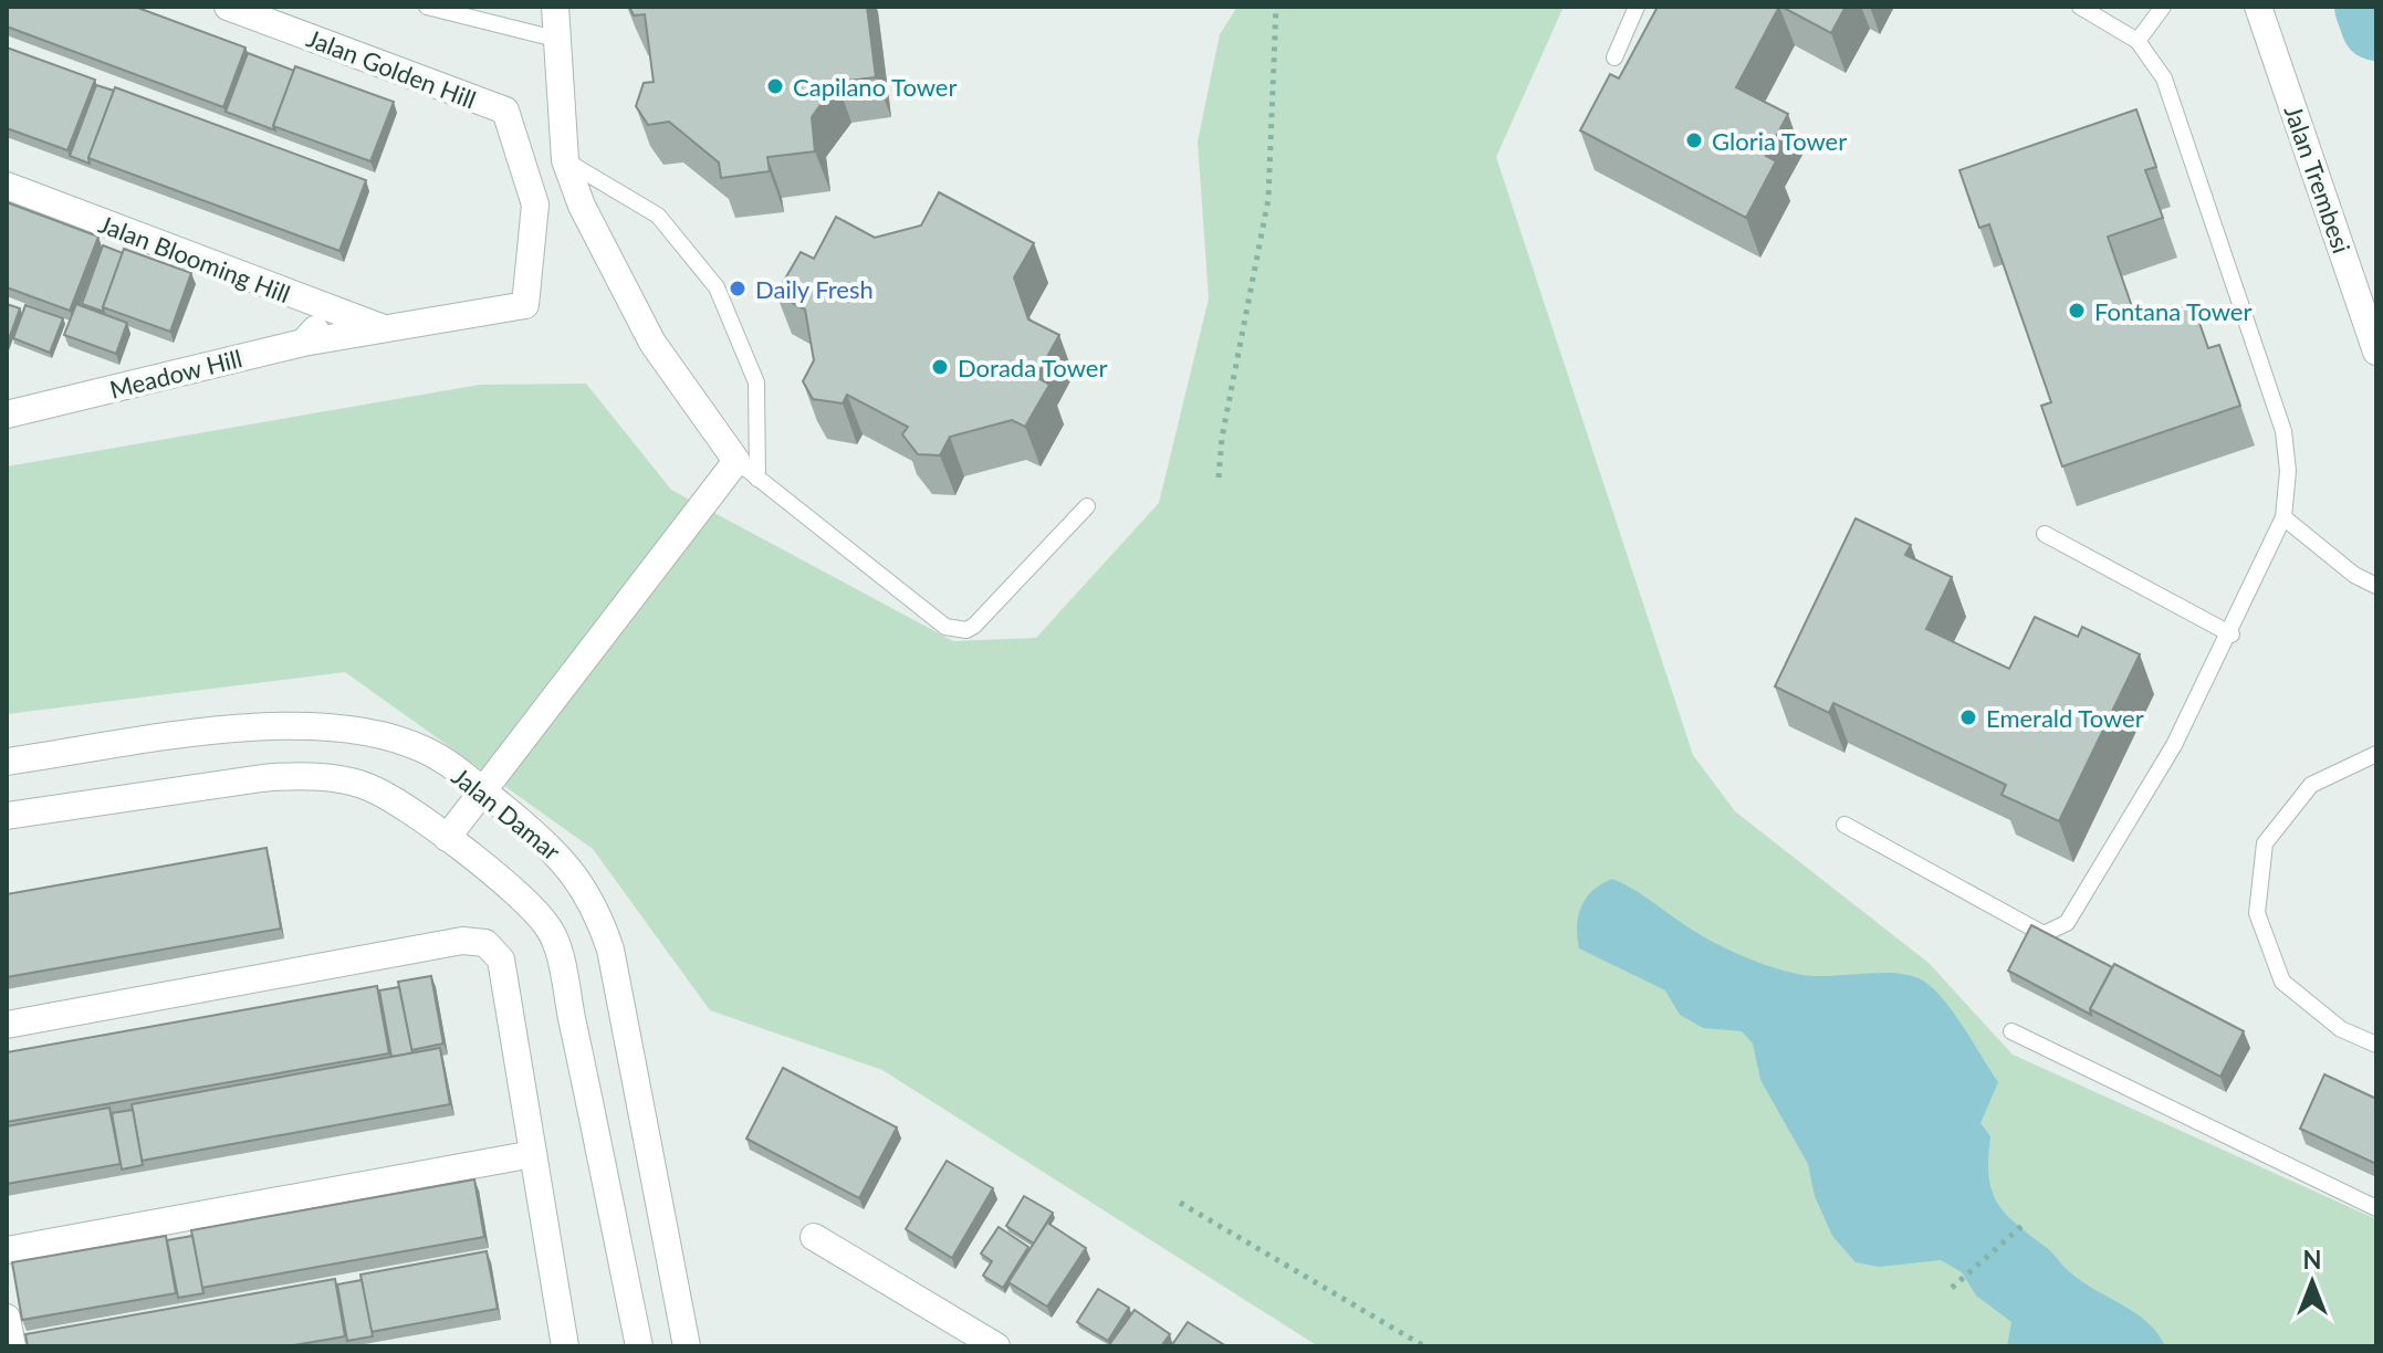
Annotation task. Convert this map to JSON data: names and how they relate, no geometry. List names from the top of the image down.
{
  "streets": {
    "street": [
      "Jalan Golden Hill",
      "Jalan Trembesi",
      "Jalan Blooming Hill",
      "Meadow Hill",
      "Jalan Damar"
    ]
  },
  "crossings": [
    ["Jalan Golden Hill", "Meadow Hill"],
    ["Jalan Blooming Hill", "Meadow Hill"]
  ],
  "places": [
    "Capilano Tower",
    "Gloria Tower",
    "Daily Fresh",
    "Fontana Tower",
    "Dorada Tower",
    "Emerald Tower"
  ],
  "north": "top"
}
